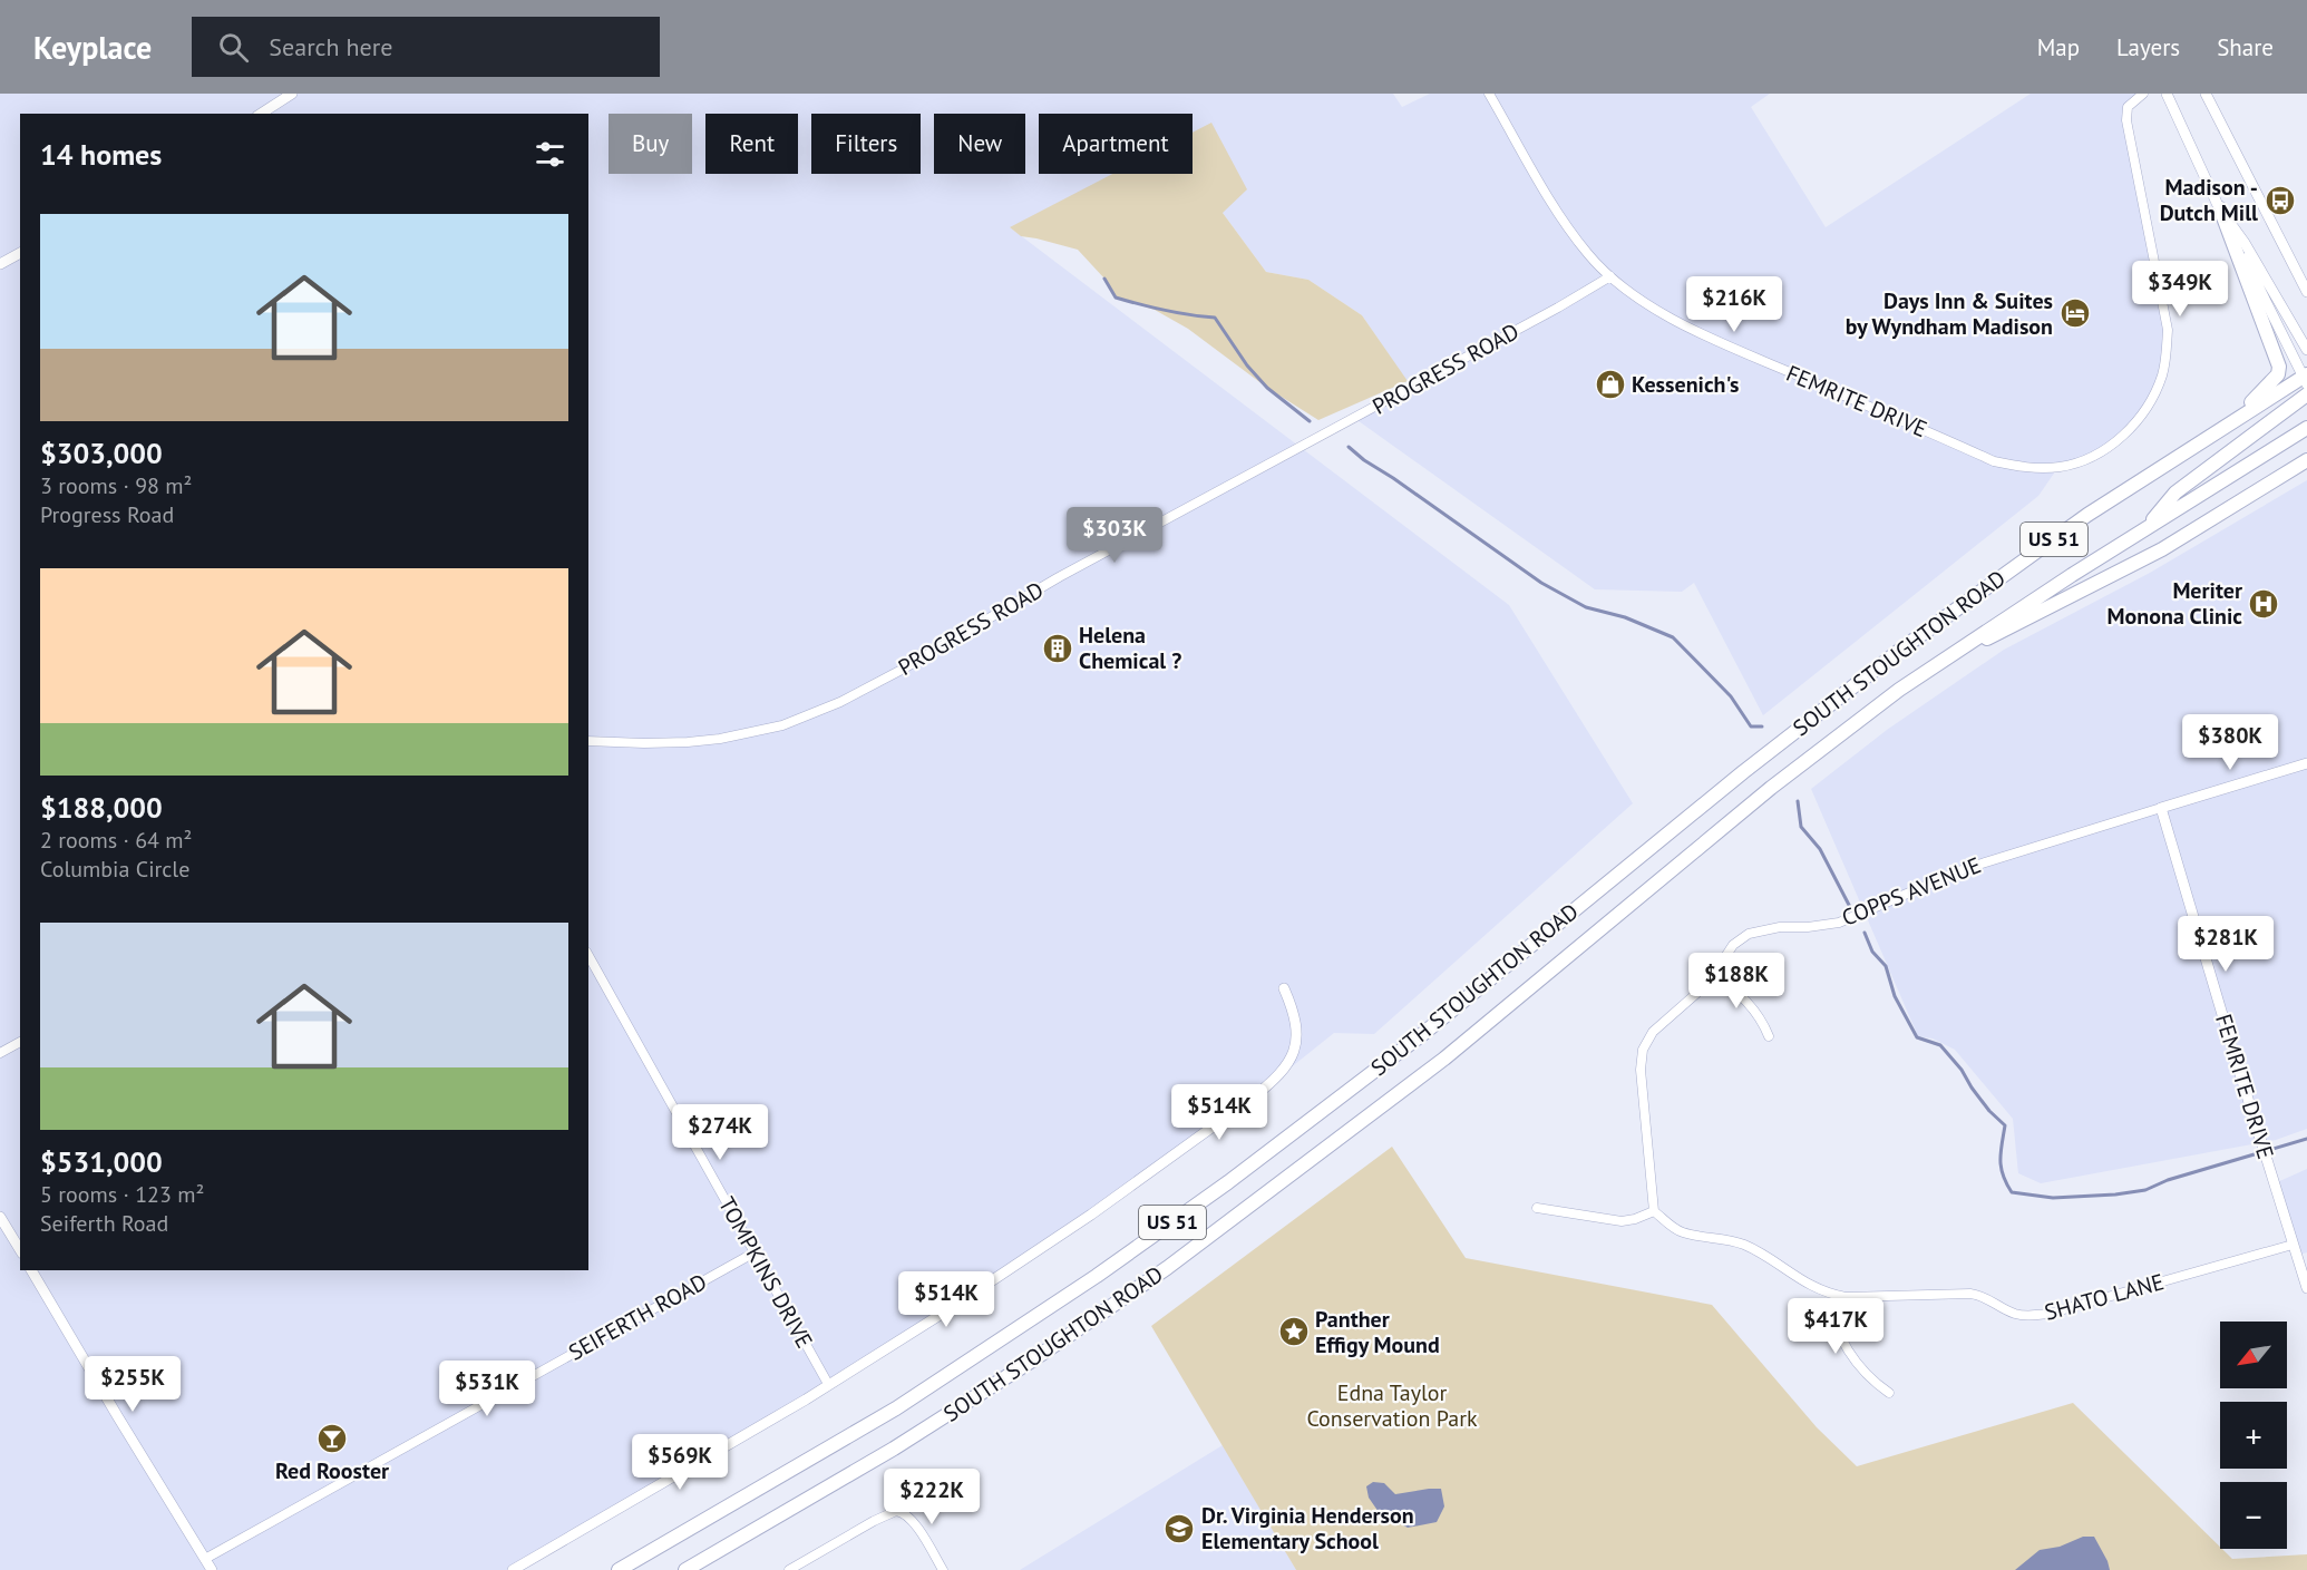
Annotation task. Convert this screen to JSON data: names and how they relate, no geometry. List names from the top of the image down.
{
  "streets": {
    "main road": ["US 51", "SOUTH STOUGHTON ROAD"],
    "street": [
      "PROGRESS ROAD",
      "FEMRITE DRIVE",
      "COPPS AVENUE",
      "TOMPKINS DRIVE",
      "SHATO LANE",
      "SEIFERTH ROAD"
    ]
  },
  "crossings": [
    ["PROGRESS ROAD", "FEMRITE DRIVE"],
    ["FEMRITE DRIVE", "COPPS AVENUE"],
    ["FEMRITE DRIVE", "SHATO LANE"],
    ["COPPS AVENUE", "SHATO LANE"],
    ["TOMPKINS DRIVE", "SEIFERTH ROAD"]
  ],
  "parks": ["Edna Taylor Conservation Park"],
  "places": {
    "bus stop": ["Madison - Dutch Mill"],
    "hotel": ["Days Inn & Suites by Wyndham Madison"],
    "shop": ["Kessenich's"],
    "hospital": ["Meriter Monona Clinic"],
    "building": ["Helena Chemical ?"],
    "place": ["Panther Effigy Mound"],
    "bar": ["Red Rooster"],
    "school or university": ["Dr. Virginia Henderson Elementary School"]
  },
  "north": "bottom left",
  "page": {
    "header": "Keyplace",
    "search": "Search here",
    "nav": ["Map", "Layers", "Share"],
    "chip": [
      "Buy",
      "Rent",
      "Filters",
      "New",
      "Apartment"
    ],
    "heading": "14 homes",
    "list": [
      {
        "name": "$303,000",
        "note": "3 rooms · 98 m² · Progress Road"
      },
      {
        "name": "$188,000",
        "note": "2 rooms · 64 m² · Columbia Circle"
      },
      {
        "name": "$531,000",
        "note": "5 rooms · 123 m² · Seiferth Road"
      }
    ],
    "price": [
      "$349K",
      "$216K",
      "$303K",
      "$380K",
      "$281K",
      "$188K",
      "$514K",
      "$274K",
      "$514K",
      "$417K",
      "$255K",
      "$531K",
      "$569K",
      "$222K"
    ],
    "map_buttons": ["+", "−"]
  }
}
